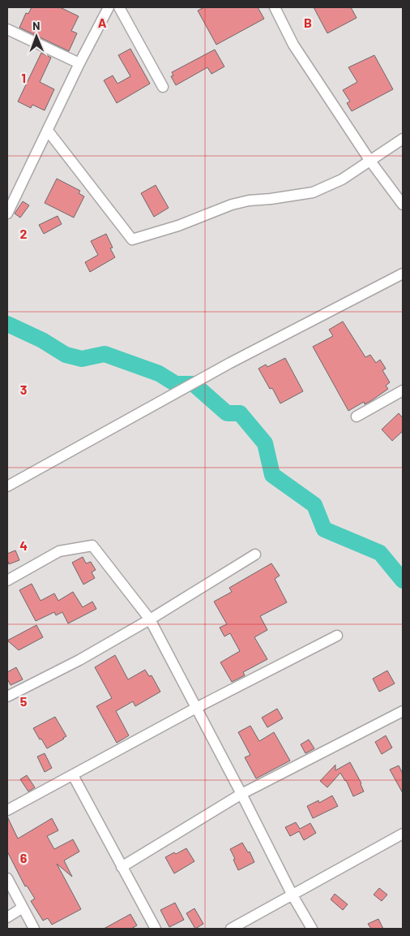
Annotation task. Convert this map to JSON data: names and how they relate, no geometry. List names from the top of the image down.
{
  "north": "top",
  "grid": {
    "columns": ["A", "B"],
    "rows": [
      "1",
      "2",
      "3",
      "4",
      "5",
      "6"
    ]
  }
}
